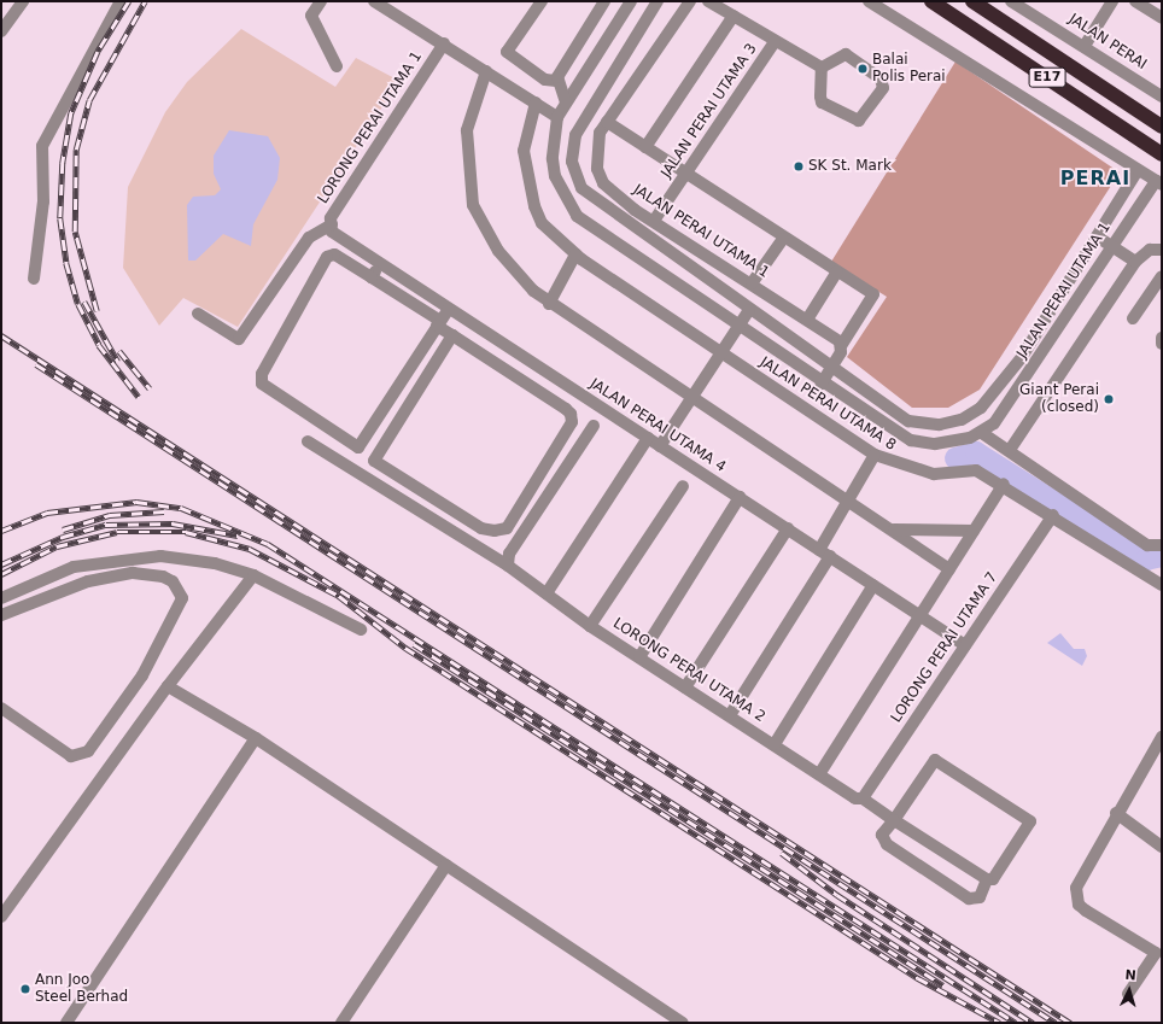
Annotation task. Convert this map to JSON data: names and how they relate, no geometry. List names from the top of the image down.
{
  "streets": {
    "highway": ["E17"],
    "street": [
      "JALAN PERAI",
      "JALAN PERAI UTAMA 3",
      "LORONG PERAI UTAMA 1",
      "JALAN PERAI UTAMA 1",
      "JALAN PERAI UTAMA 8",
      "JALAN PERAI UTAMA 4",
      "LORONG PERAI UTAMA 7",
      "LORONG PERAI UTAMA 2"
    ]
  },
  "crossings": [
    ["JALAN PERAI UTAMA 3", "JALAN PERAI UTAMA 1"],
    ["LORONG PERAI UTAMA 1", "JALAN PERAI UTAMA 4"],
    ["JALAN PERAI UTAMA 8", "LORONG PERAI UTAMA 7"],
    ["JALAN PERAI UTAMA 4", "LORONG PERAI UTAMA 7"],
    ["LORONG PERAI UTAMA 7", "LORONG PERAI UTAMA 2"]
  ],
  "districts": ["PERAI"],
  "places": [
    "Balai Polis Perai",
    "SK St. Mark",
    "Giant Perai (closed)",
    "Ann Joo Steel Berhad"
  ],
  "north": "top"
}
